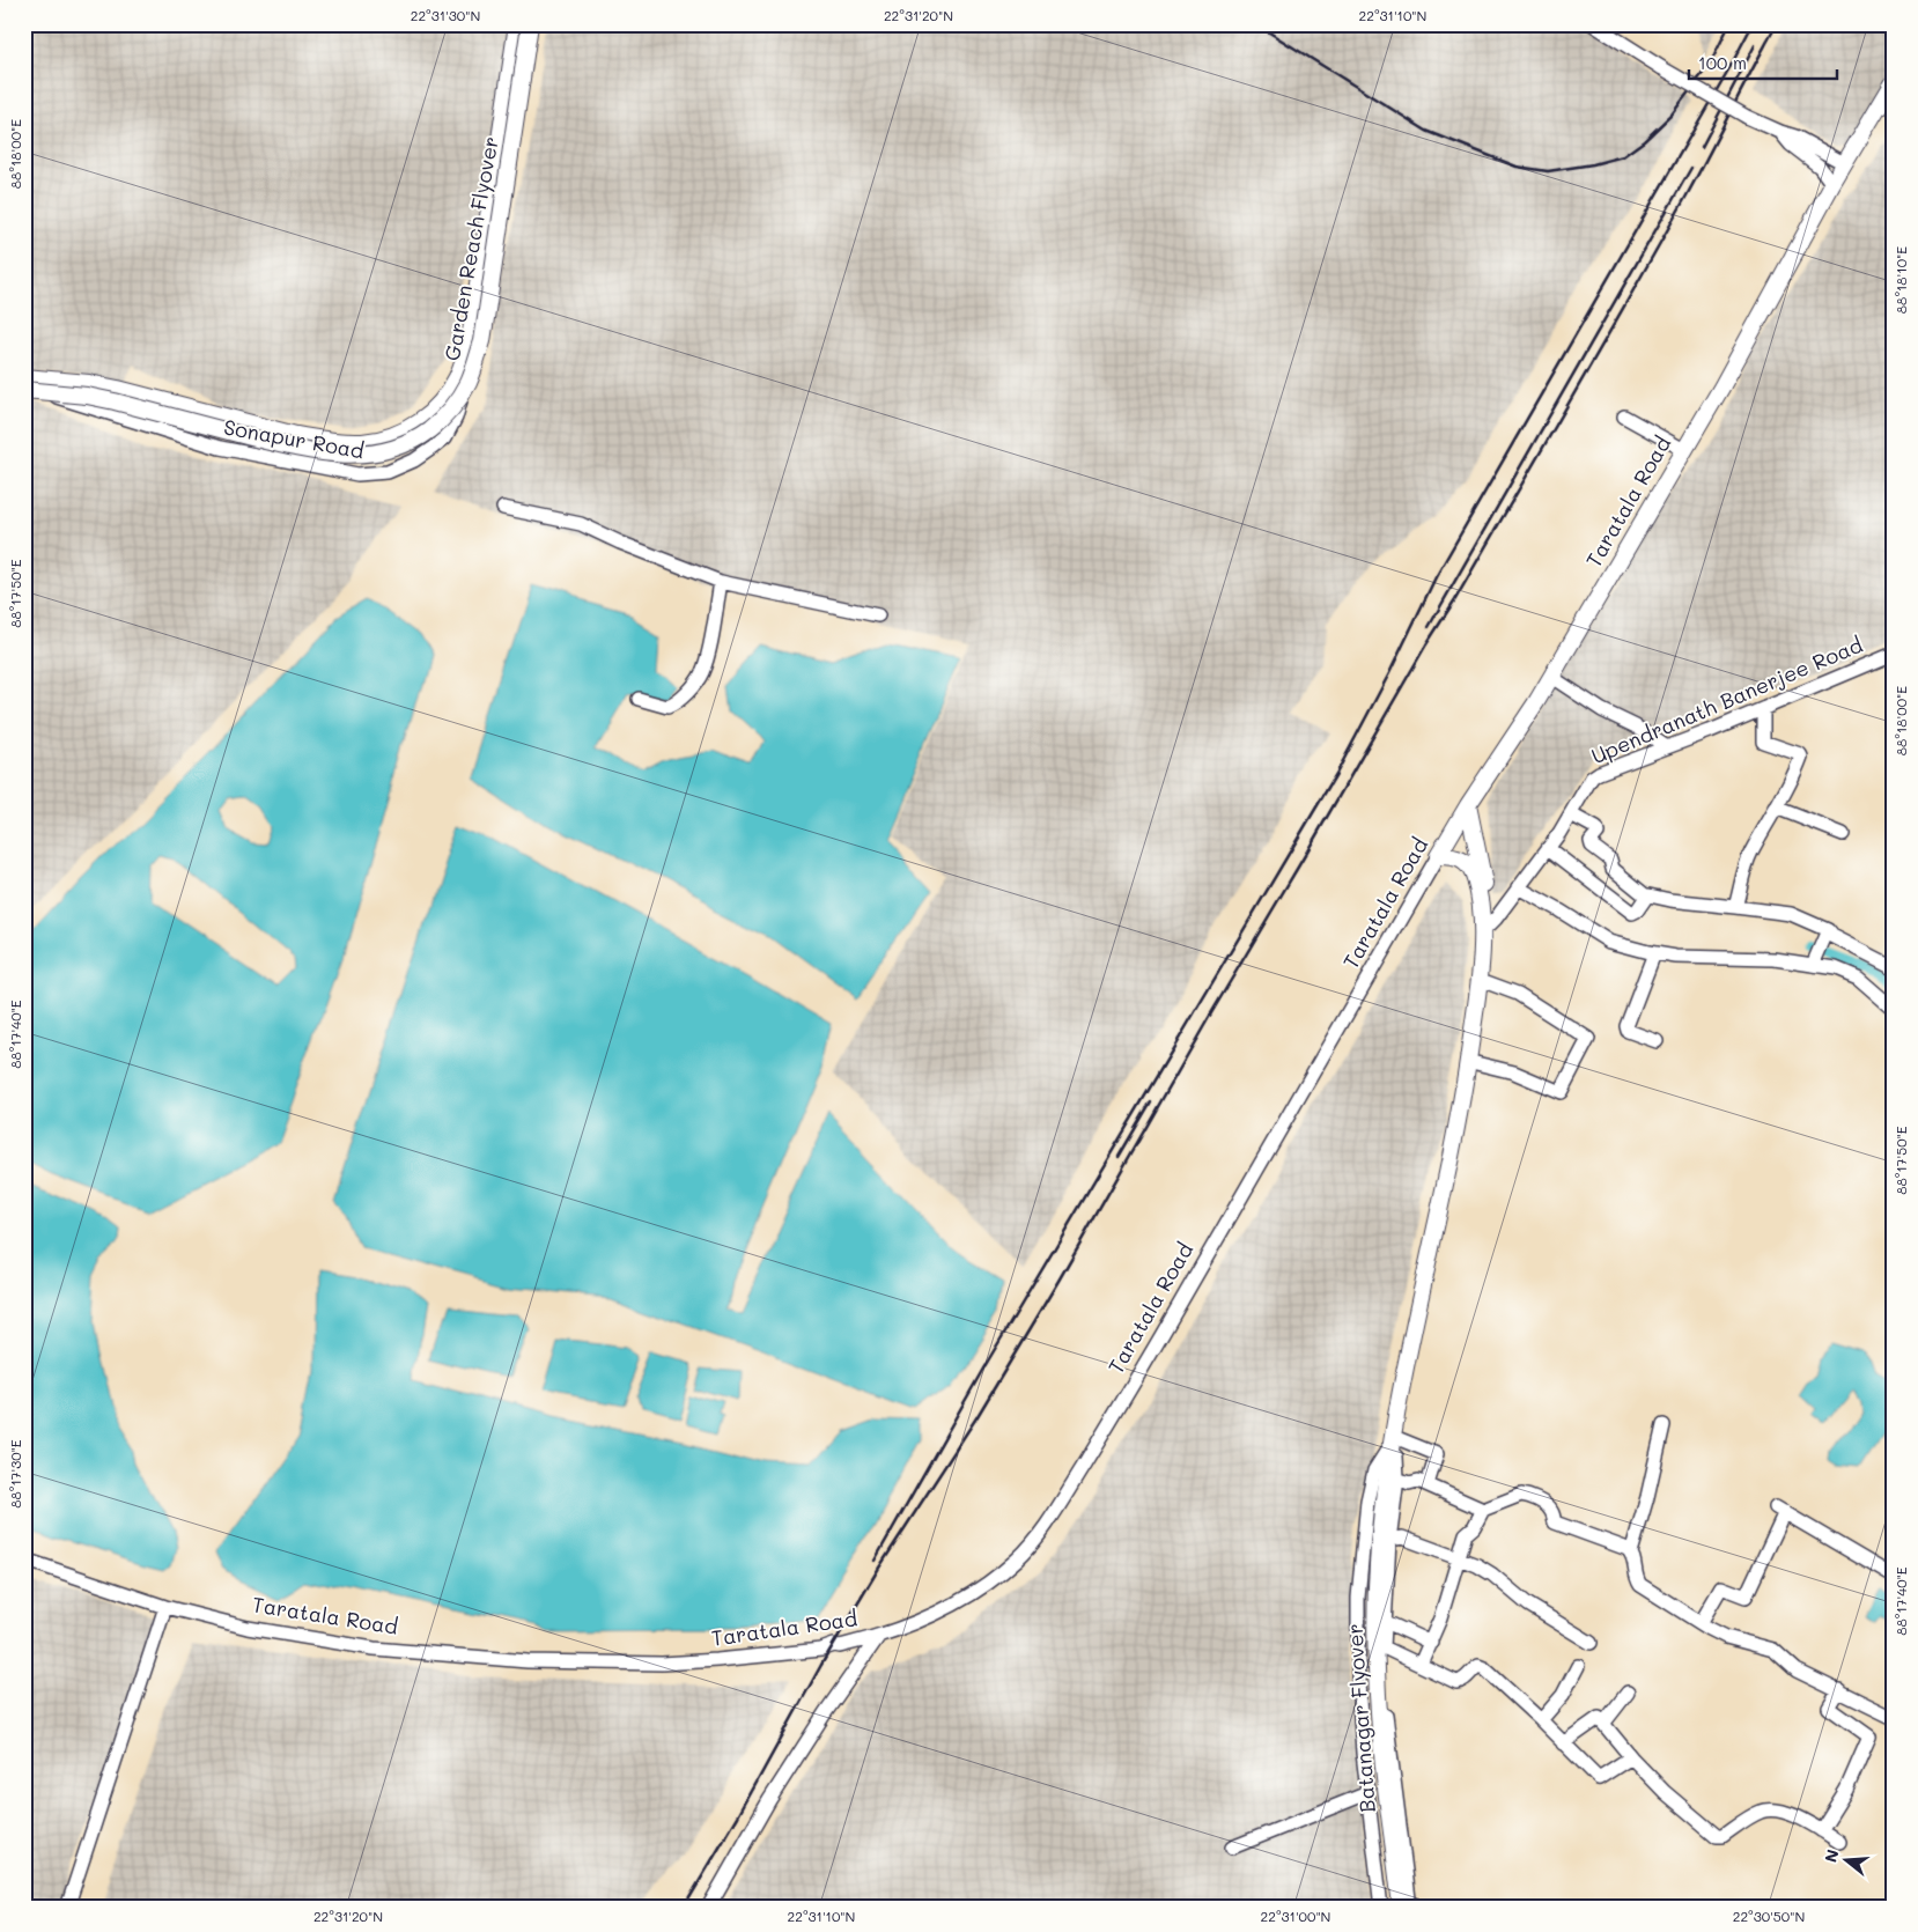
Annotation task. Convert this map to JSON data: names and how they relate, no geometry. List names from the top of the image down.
{
  "streets": {
    "main road": ["Garden Reach Flyover", "Taratala Road", "Batanagar Flyover"],
    "street": ["Upendranath Banerjee Road"]
  },
  "scale_bar": "100 m",
  "north": "left",
  "coordinates": [
    "22°31'30\"N",
    "22°31'20\"N",
    "22°31'10\"N",
    "88°18'00\"E",
    "88°18'10\"E",
    "88°17'50\"E",
    "88°17'40\"E",
    "88°17'30\"E",
    "22°31'00\"N",
    "22°30'50\"N"
  ]
}
